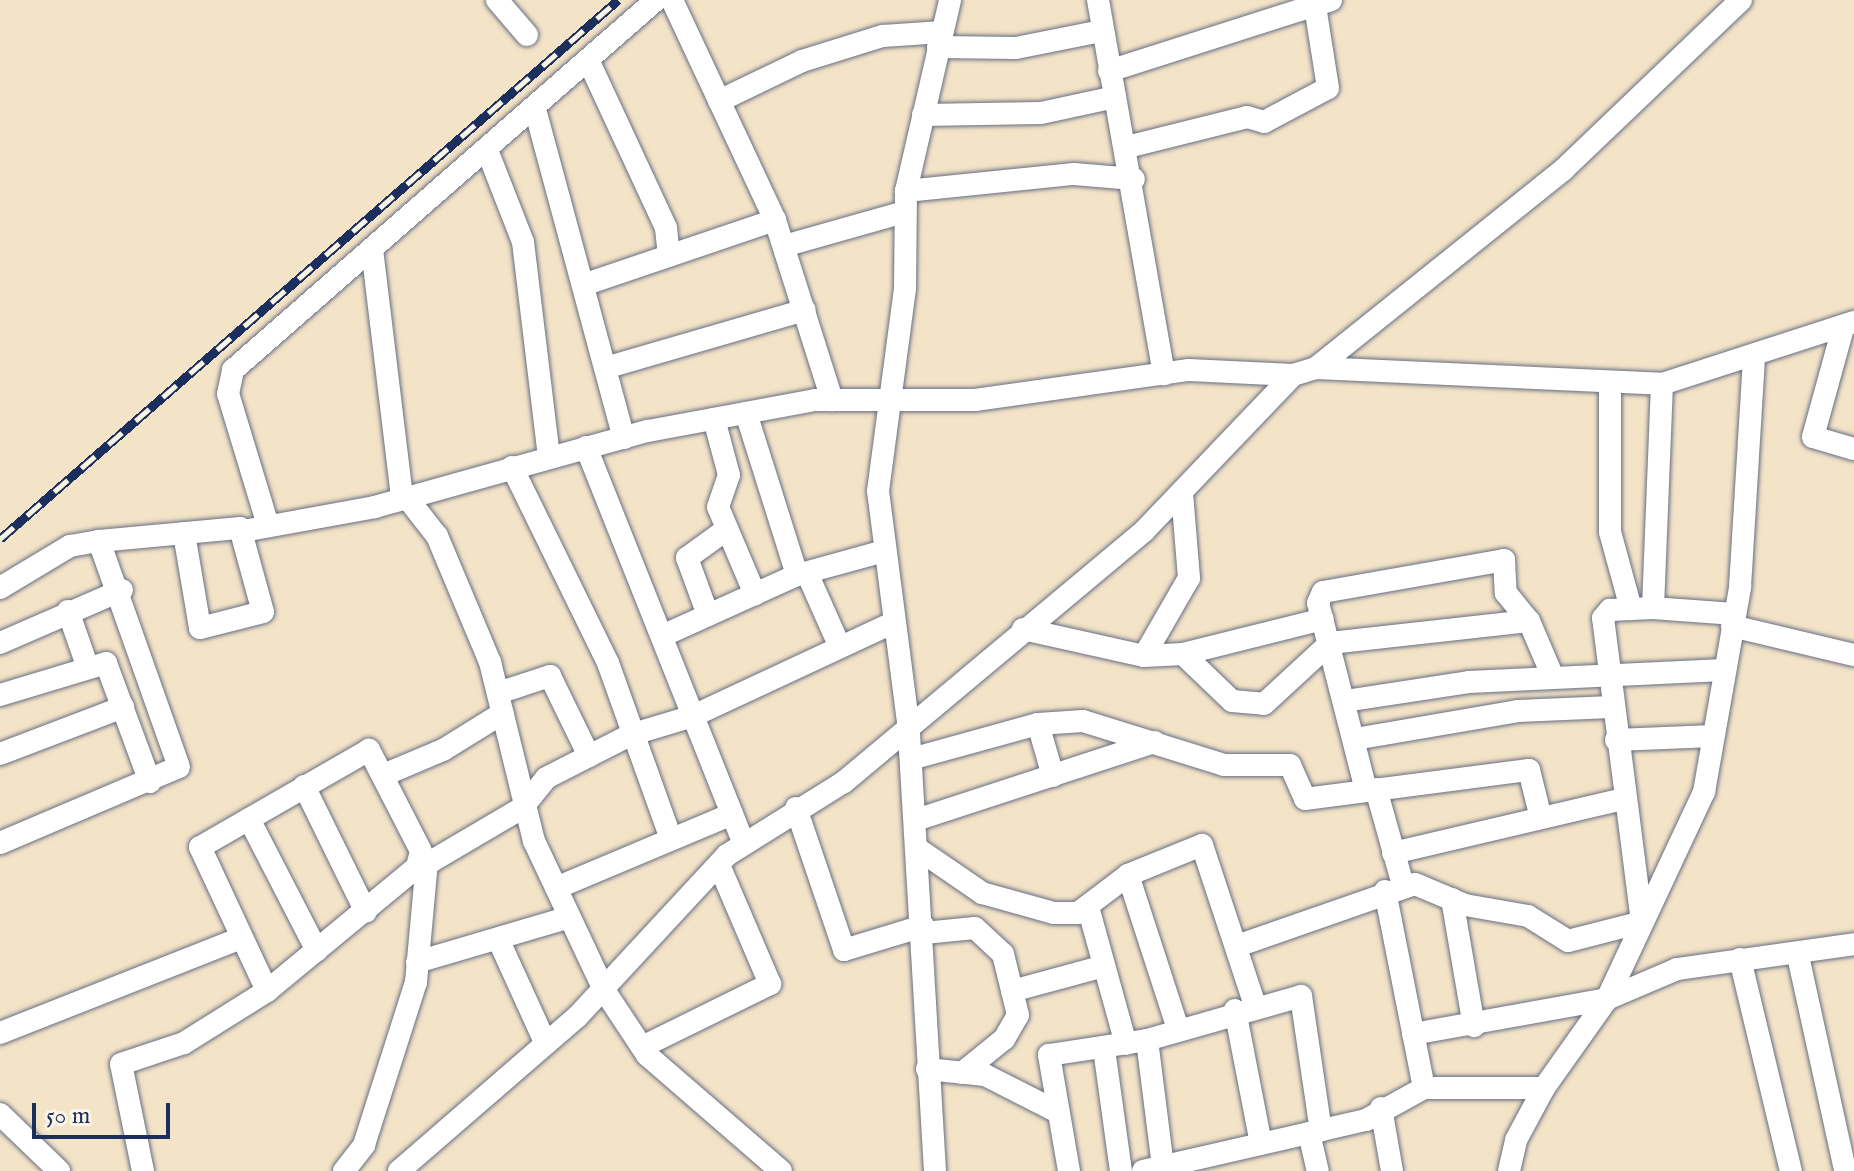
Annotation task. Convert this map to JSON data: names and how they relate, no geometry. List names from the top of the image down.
{
  "scale_bar": "50 m"
}
